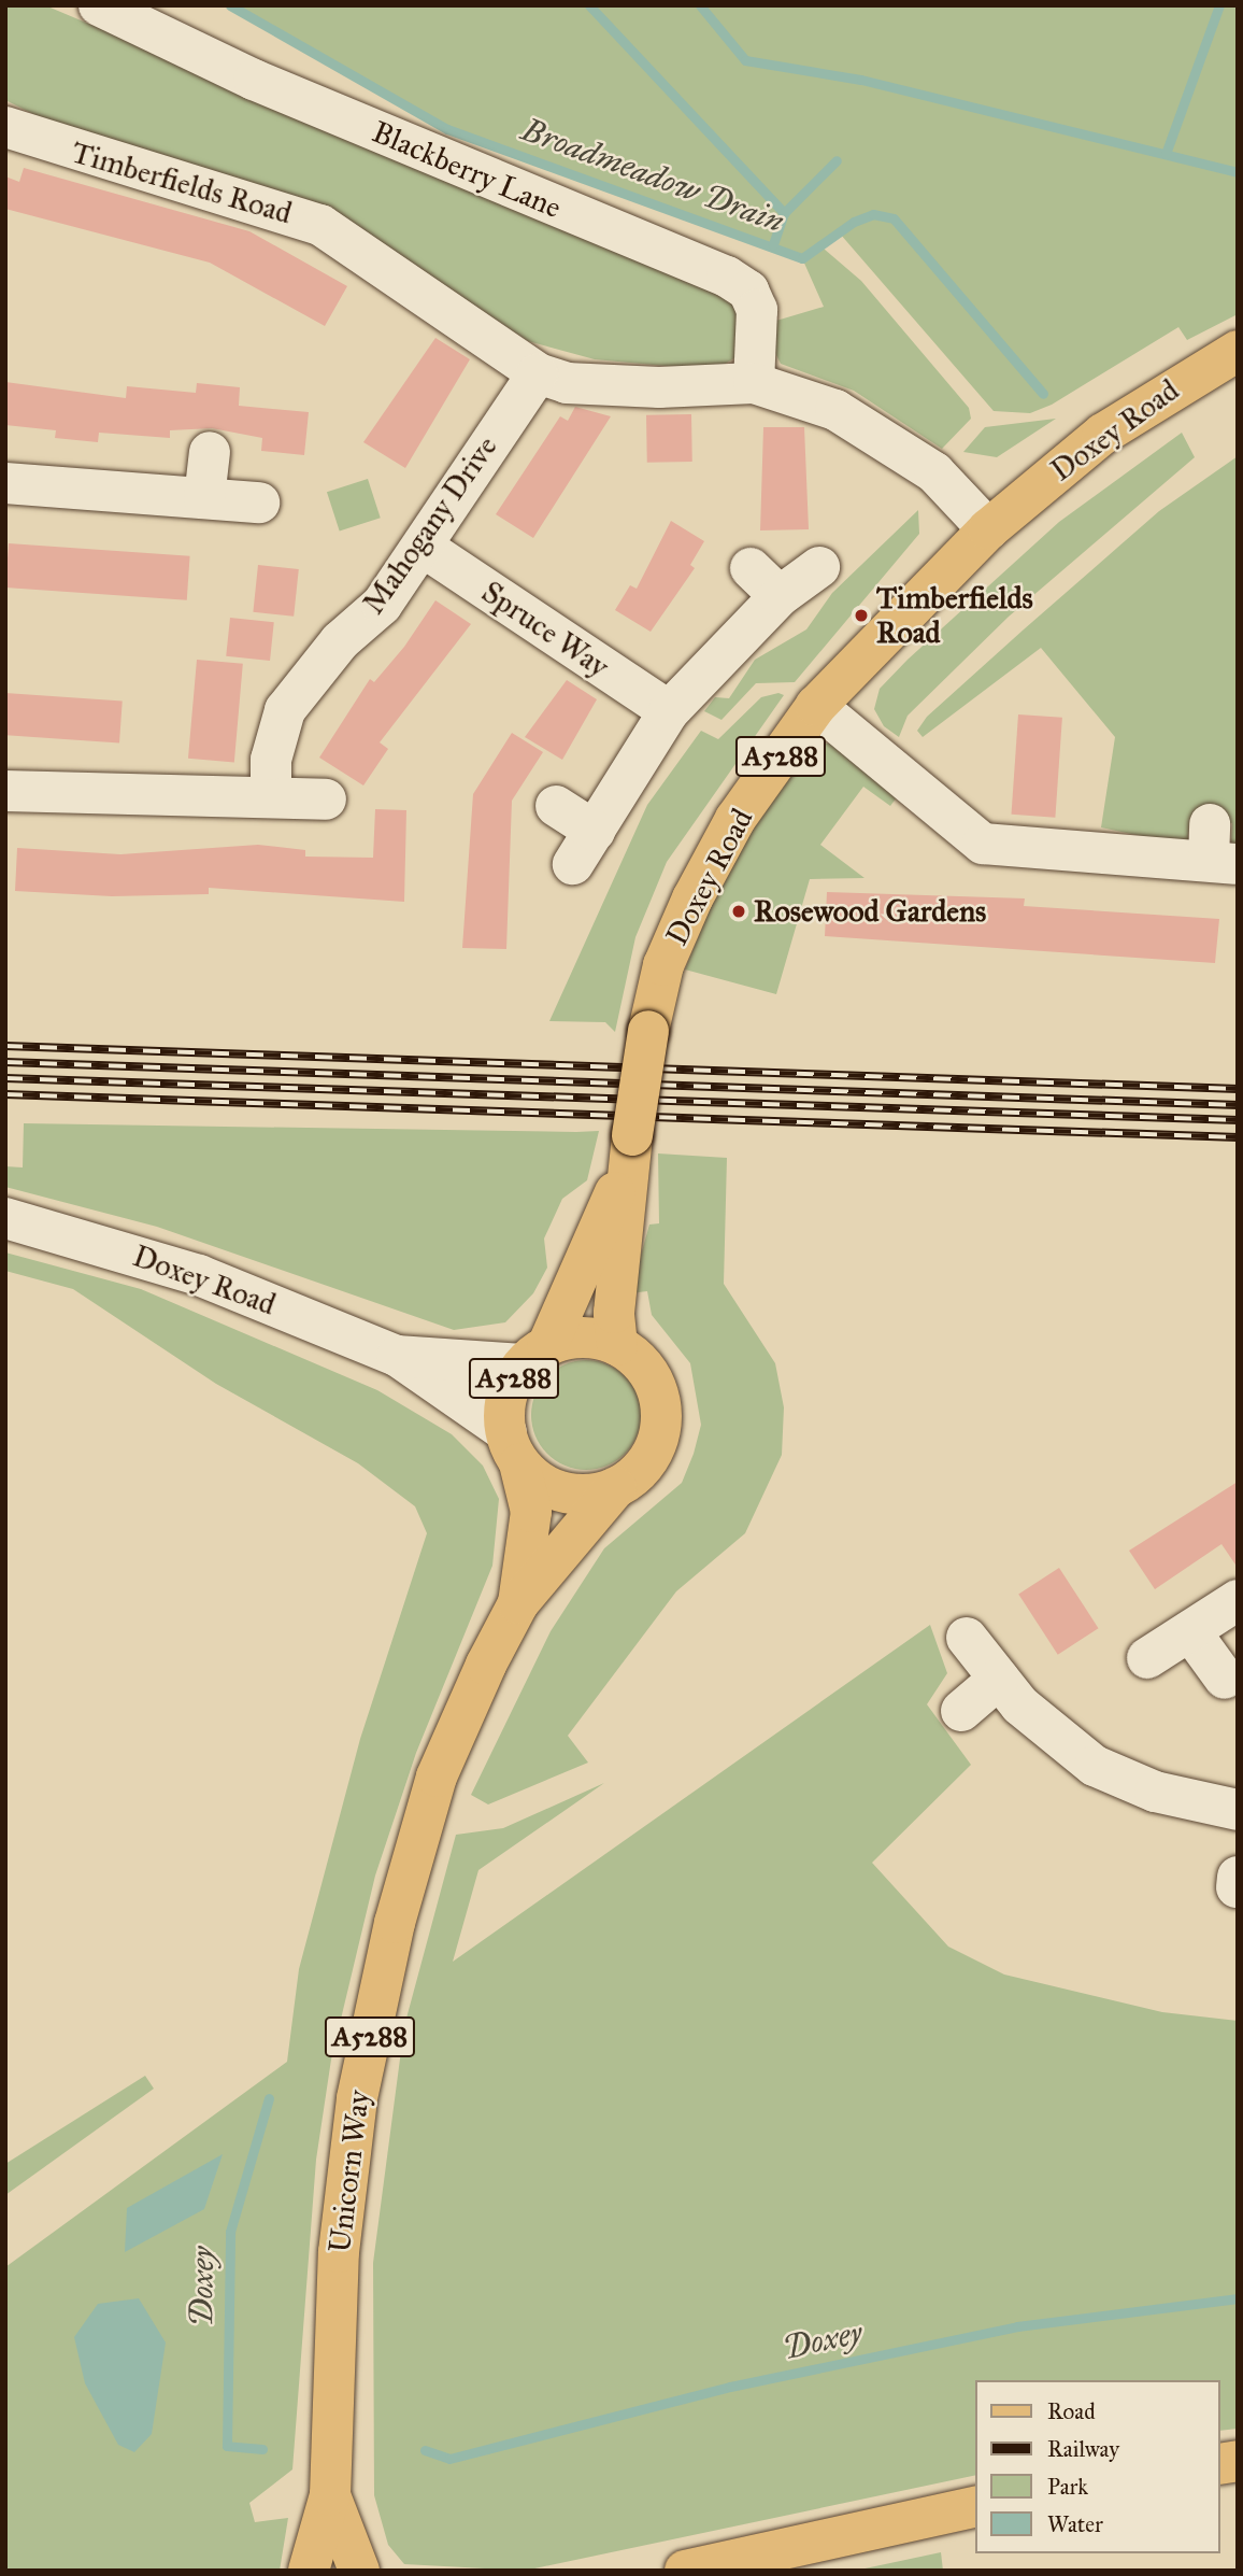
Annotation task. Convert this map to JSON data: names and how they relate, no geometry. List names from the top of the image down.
{
  "streets": {
    "main road": ["Doxey Road", "A5288", "Unicorn Way"],
    "street": [
      "Blackberry Lane",
      "Timberfields Road",
      "Mahogany Drive",
      "Spruce Way"
    ]
  },
  "crossings": [
    ["Blackberry Lane", "Timberfields Road"],
    ["Timberfields Road", "Doxey Road"],
    ["Timberfields Road", "Mahogany Drive"],
    ["Doxey Road", "A5288"],
    ["Doxey Road", "Unicorn Way"],
    ["Mahogany Drive", "Spruce Way"],
    ["A5288", "Unicorn Way"]
  ],
  "water": ["Broadmeadow Drain", "Doxey"],
  "places": ["Timberfields Road", "Rosewood Gardens"],
  "legend": [
    "Road",
    "Railway",
    "Park",
    "Water"
  ]
}
